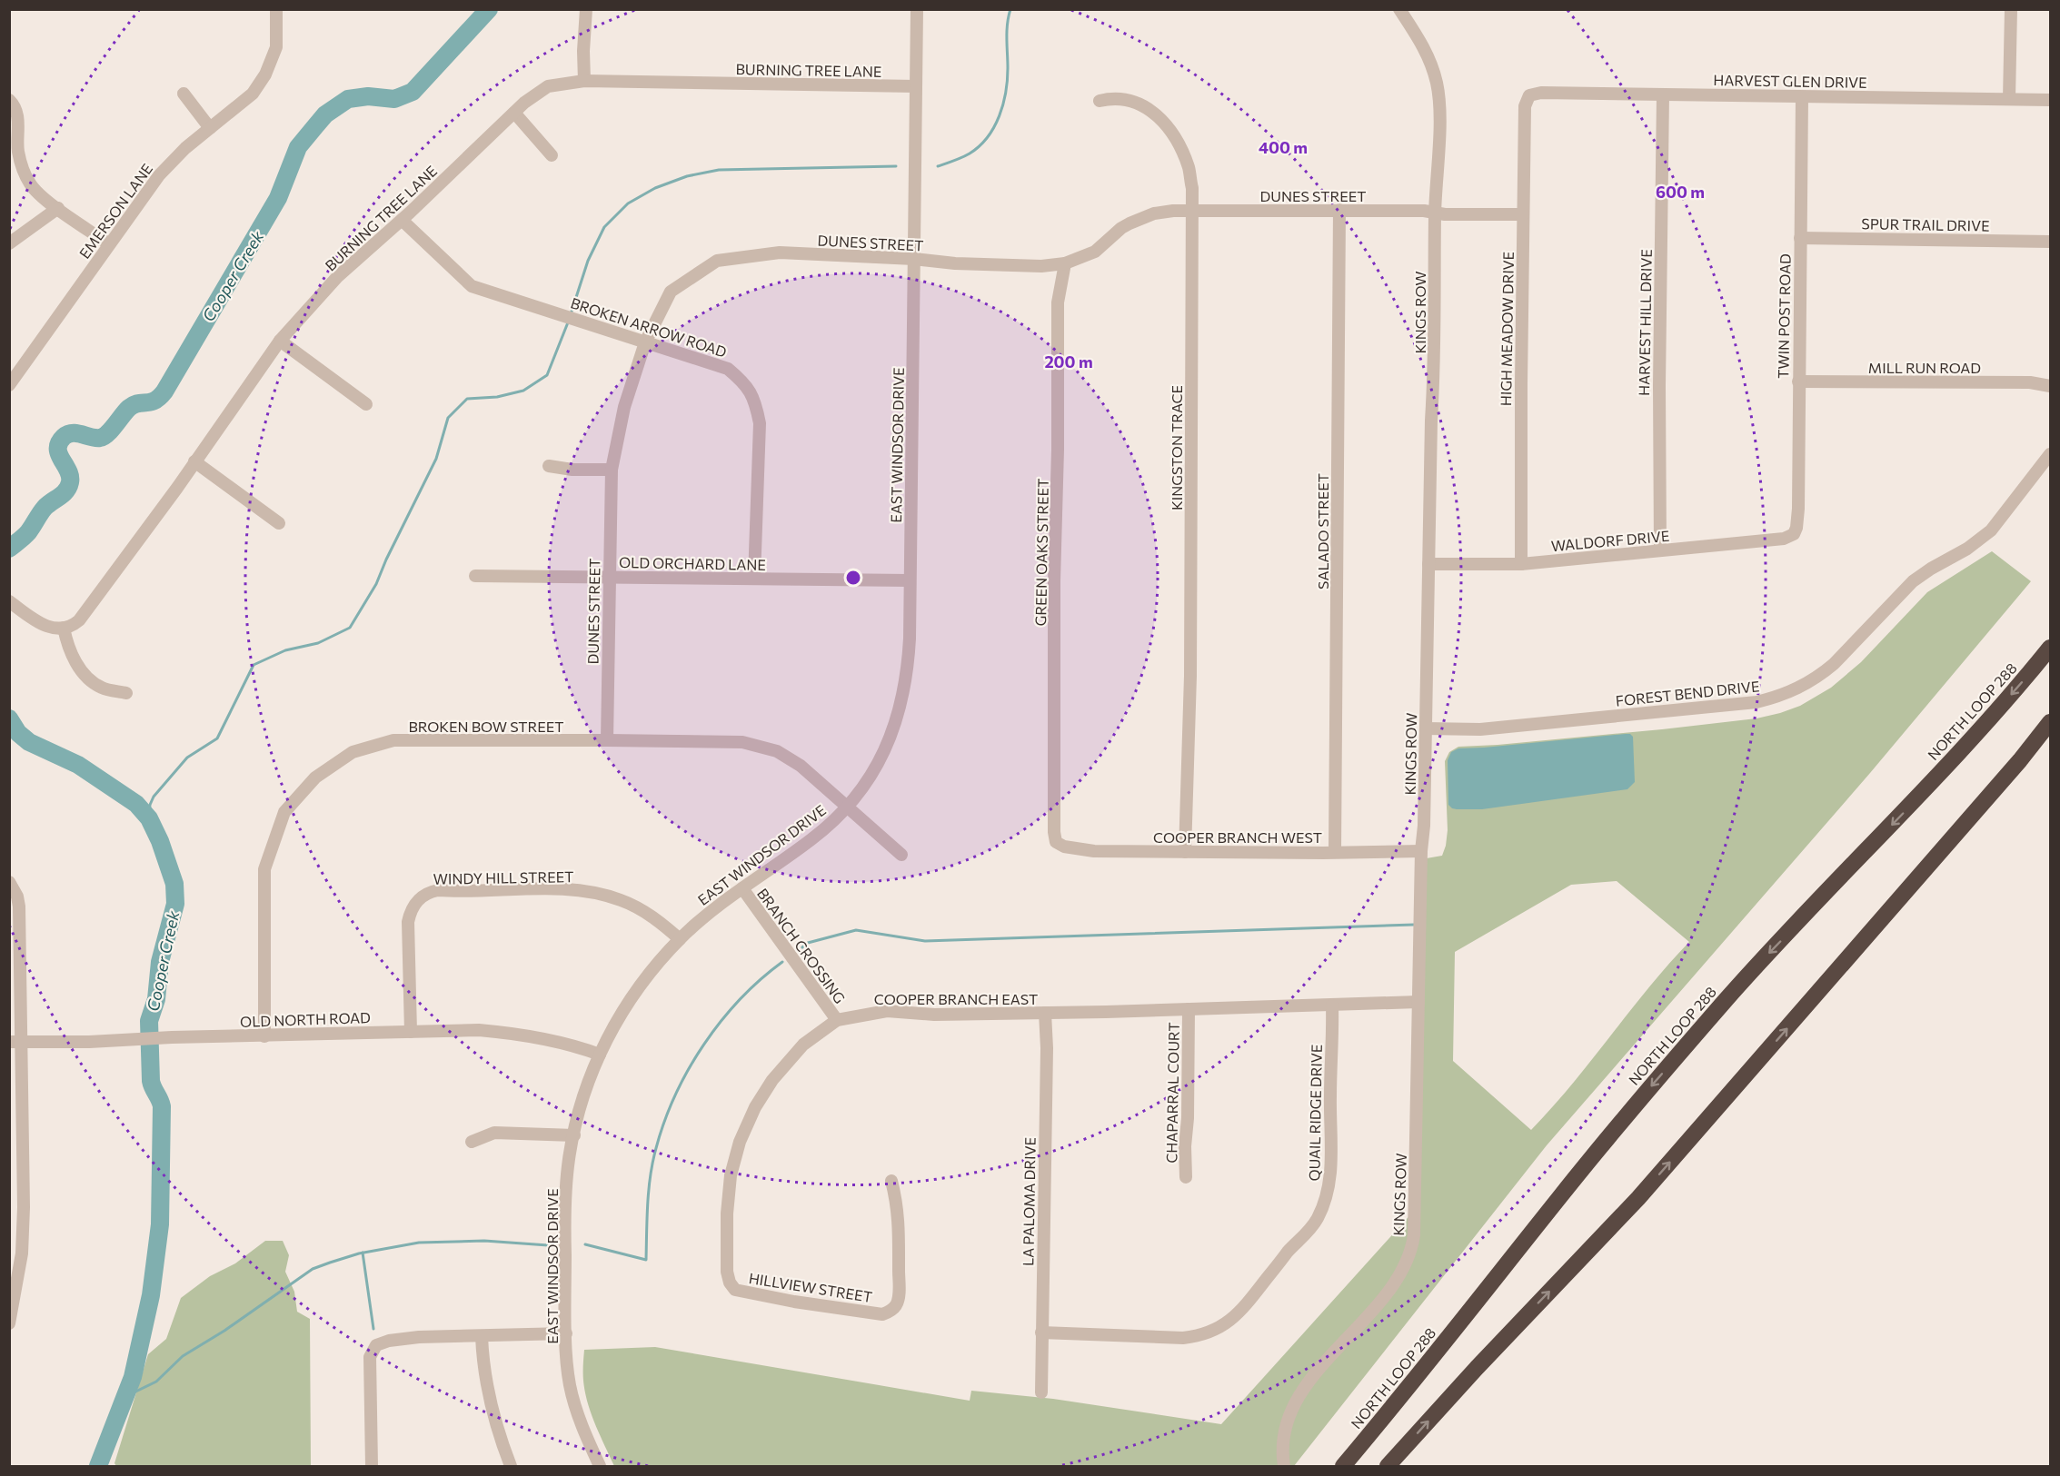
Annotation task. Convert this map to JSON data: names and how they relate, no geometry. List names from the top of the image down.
{
  "streets": {
    "highway": ["NORTH LOOP 288"],
    "street": [
      "BURNING TREE LANE",
      "HARVEST GLEN DRIVE",
      "DUNES STREET",
      "EMERSON LANE",
      "SPUR TRAIL DRIVE",
      "KINGS ROW",
      "TWIN POST ROAD",
      "HARVEST HILL DRIVE",
      "BROKEN ARROW ROAD",
      "HIGH MEADOW DRIVE",
      "MILL RUN ROAD",
      "EAST WINDSOR DRIVE",
      "KINGSTON TRACE",
      "SALADO STREET",
      "WALDORF DRIVE",
      "GREEN OAKS STREET",
      "OLD ORCHARD LANE",
      "FOREST BEND DRIVE",
      "BROKEN BOW STREET",
      "COOPER BRANCH WEST",
      "WINDY HILL STREET",
      "BRANCH CROSSING",
      "COOPER BRANCH EAST",
      "OLD NORTH ROAD",
      "CHAPARRAL COURT",
      "QUAIL RIDGE DRIVE",
      "LA PALOMA DRIVE",
      "HILLVIEW STREET"
    ]
  },
  "crossings": [
    ["BURNING TREE LANE", "BROKEN ARROW ROAD"],
    ["BURNING TREE LANE", "EAST WINDSOR DRIVE"],
    ["HARVEST GLEN DRIVE", "TWIN POST ROAD"],
    ["HARVEST GLEN DRIVE", "HARVEST HILL DRIVE"],
    ["HARVEST GLEN DRIVE", "HIGH MEADOW DRIVE"],
    ["DUNES STREET", "KINGS ROW"],
    ["DUNES STREET", "BROKEN ARROW ROAD"],
    ["DUNES STREET", "HIGH MEADOW DRIVE"],
    ["DUNES STREET", "EAST WINDSOR DRIVE"],
    ["DUNES STREET", "KINGSTON TRACE"],
    ["DUNES STREET", "SALADO STREET"],
    ["DUNES STREET", "GREEN OAKS STREET"],
    ["DUNES STREET", "OLD ORCHARD LANE"],
    ["DUNES STREET", "BROKEN BOW STREET"],
    ["SPUR TRAIL DRIVE", "TWIN POST ROAD"],
    ["KINGS ROW", "WALDORF DRIVE"],
    ["KINGS ROW", "FOREST BEND DRIVE"],
    ["KINGS ROW", "COOPER BRANCH WEST"],
    ["KINGS ROW", "COOPER BRANCH EAST"],
    ["TWIN POST ROAD", "MILL RUN ROAD"],
    ["TWIN POST ROAD", "WALDORF DRIVE"],
    ["HARVEST HILL DRIVE", "WALDORF DRIVE"],
    ["BROKEN ARROW ROAD", "OLD ORCHARD LANE"],
    ["HIGH MEADOW DRIVE", "WALDORF DRIVE"],
    ["EAST WINDSOR DRIVE", "OLD ORCHARD LANE"],
    ["EAST WINDSOR DRIVE", "BROKEN BOW STREET"],
    ["EAST WINDSOR DRIVE", "WINDY HILL STREET"],
    ["EAST WINDSOR DRIVE", "BRANCH CROSSING"],
    ["EAST WINDSOR DRIVE", "OLD NORTH ROAD"],
    ["KINGSTON TRACE", "COOPER BRANCH WEST"],
    ["SALADO STREET", "COOPER BRANCH WEST"],
    ["GREEN OAKS STREET", "COOPER BRANCH WEST"],
    ["BROKEN BOW STREET", "OLD NORTH ROAD"],
    ["WINDY HILL STREET", "OLD NORTH ROAD"],
    ["BRANCH CROSSING", "COOPER BRANCH EAST"],
    ["COOPER BRANCH EAST", "CHAPARRAL COURT"],
    ["COOPER BRANCH EAST", "QUAIL RIDGE DRIVE"],
    ["COOPER BRANCH EAST", "LA PALOMA DRIVE"],
    ["COOPER BRANCH EAST", "HILLVIEW STREET"],
    ["QUAIL RIDGE DRIVE", "LA PALOMA DRIVE"]
  ],
  "water": ["Cooper Creek"],
  "rings": ["400 m", "600 m", "200 m"]
}
